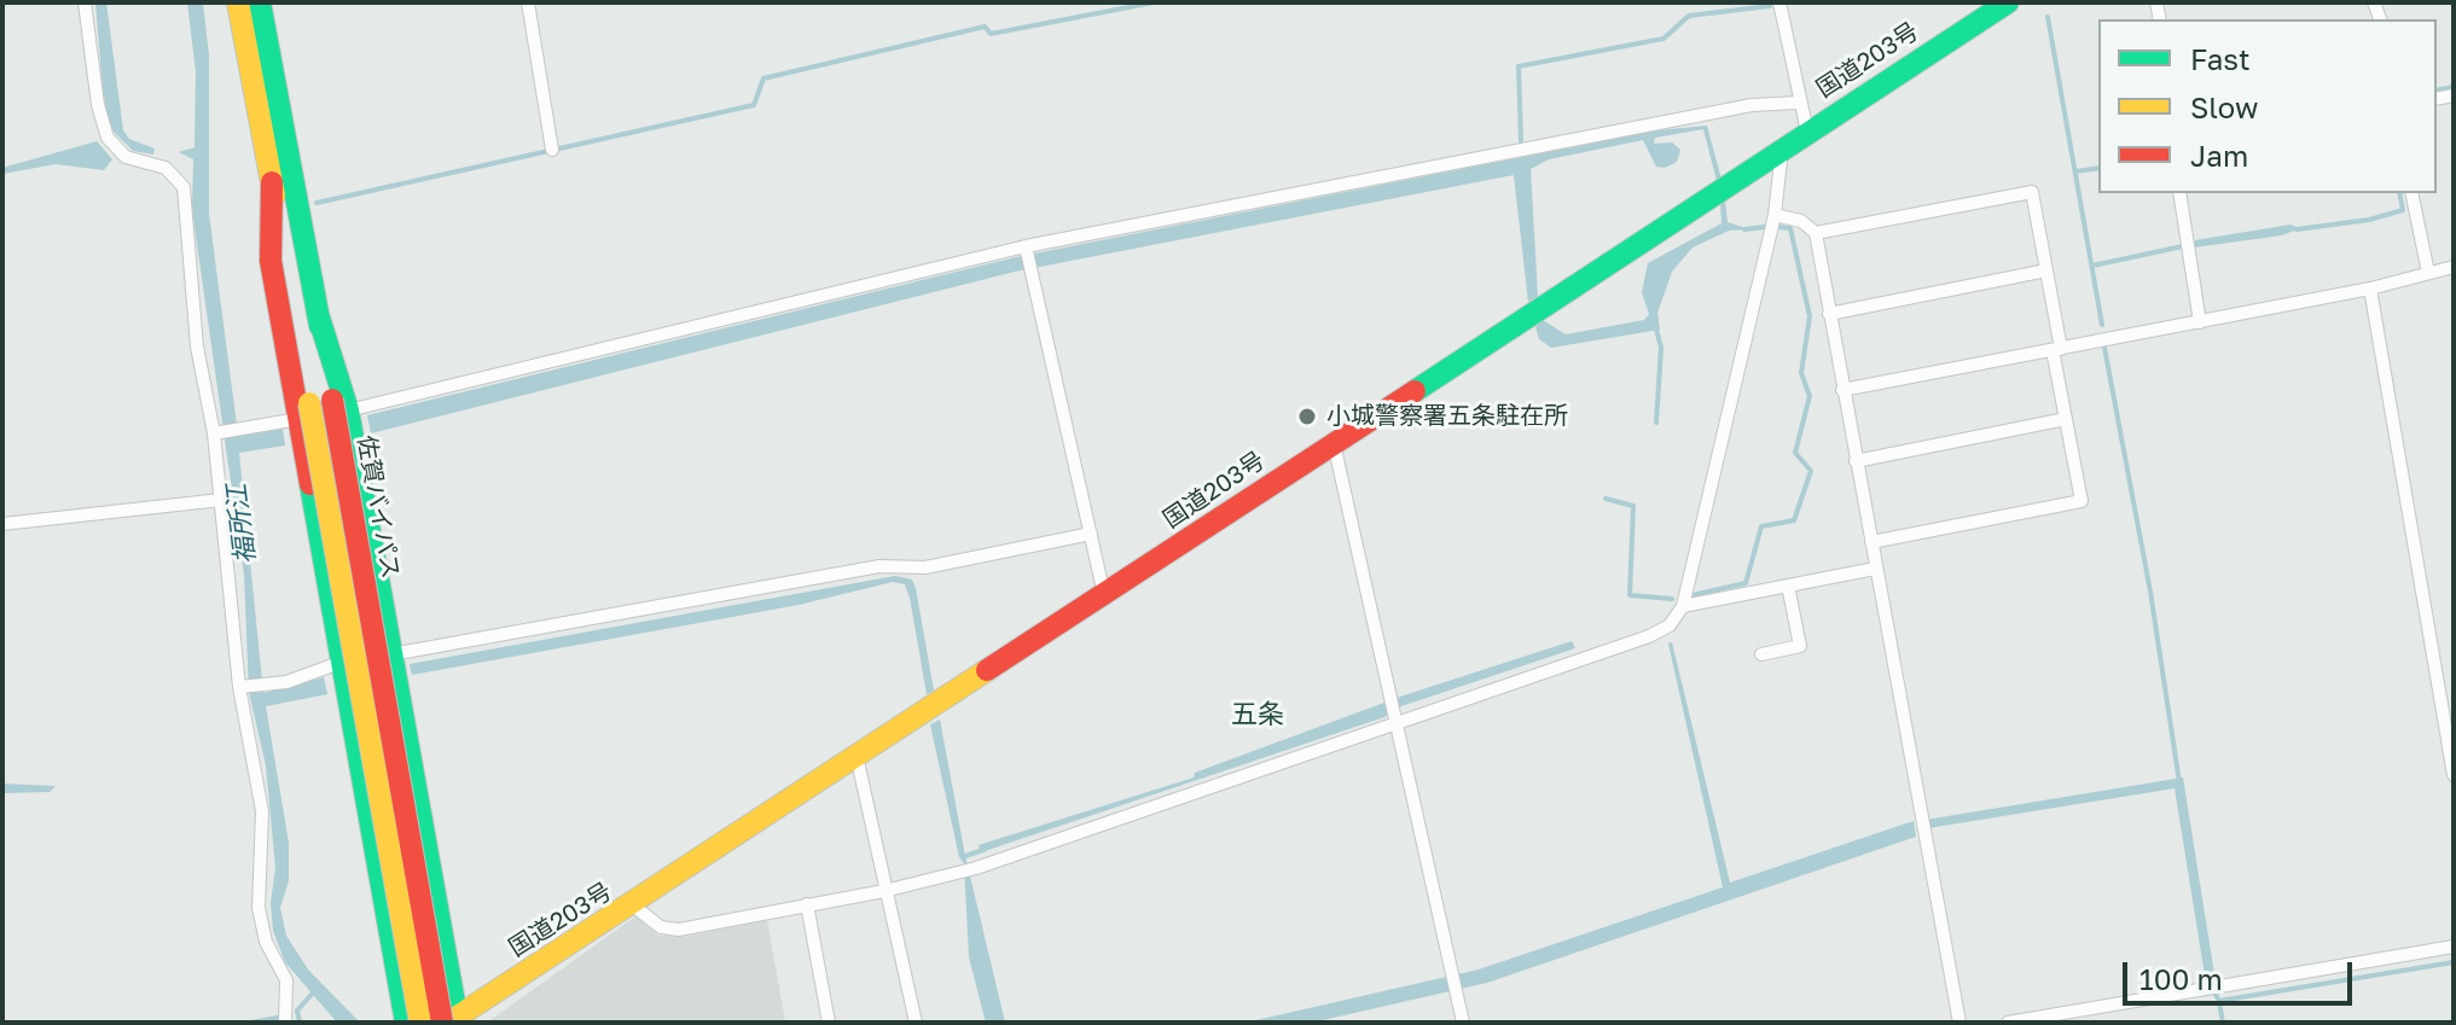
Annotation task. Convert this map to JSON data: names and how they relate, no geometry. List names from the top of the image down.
{
  "streets": {
    "highway": ["国道203号", "佐賀バイパス"]
  },
  "crossings": [
    ["国道203号", "佐賀バイパス"]
  ],
  "districts": ["五条"],
  "water": ["福所江"],
  "places": ["小城警察署五条駐在所"],
  "legend": ["Fast", "Slow", "Jam"],
  "scale_bar": "100 m"
}
